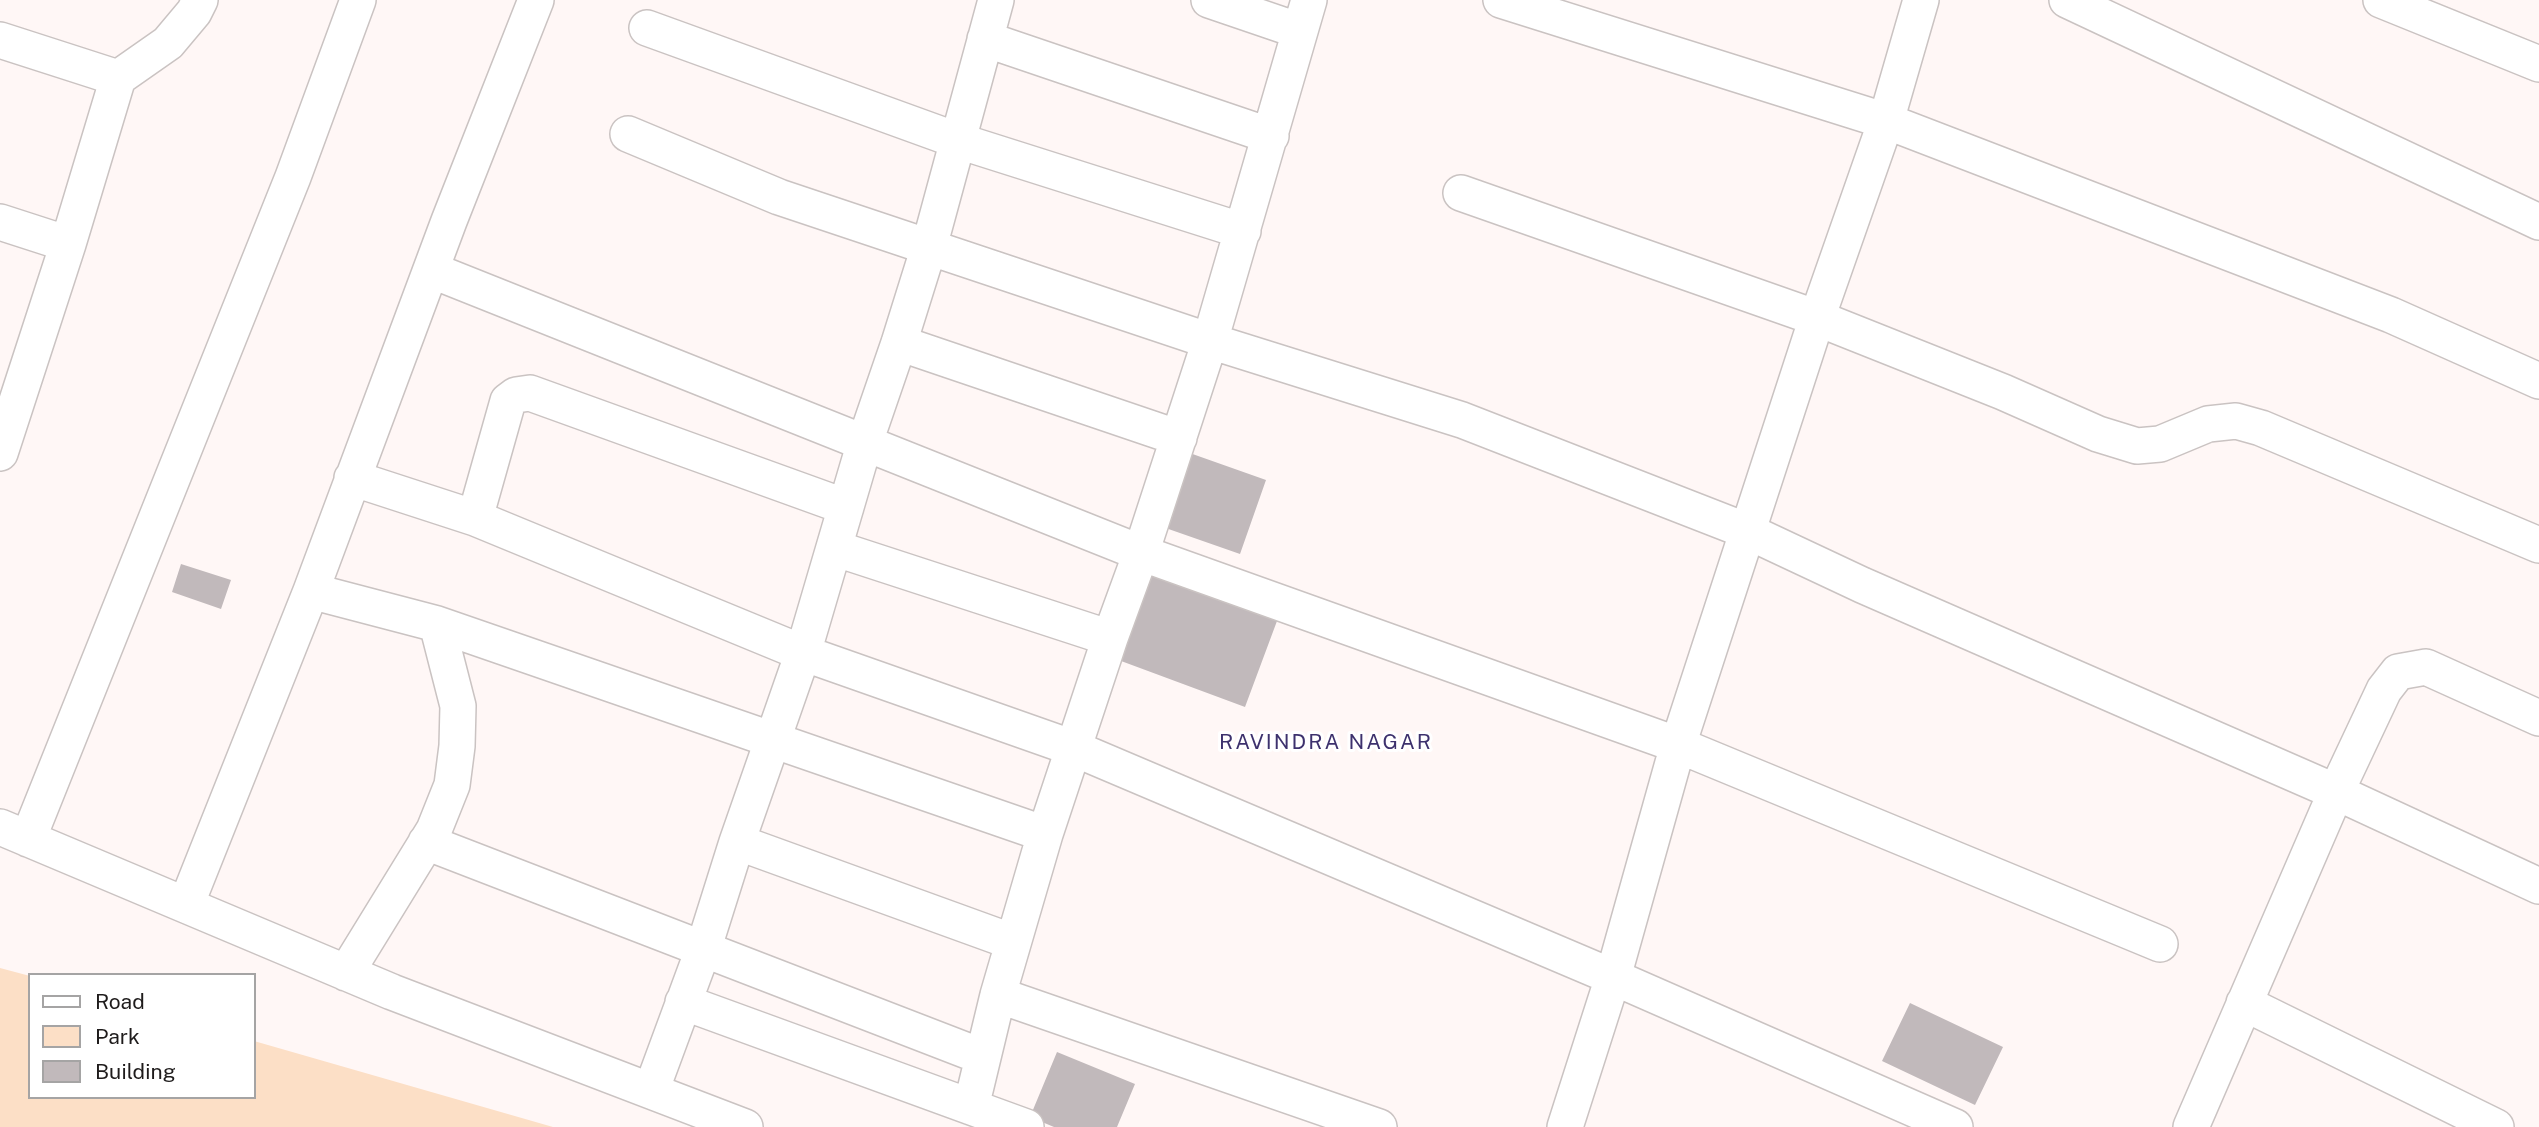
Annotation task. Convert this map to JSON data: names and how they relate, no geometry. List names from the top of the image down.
{
  "districts": ["RAVINDRA NAGAR"],
  "legend": ["Road", "Park", "Building"]
}
